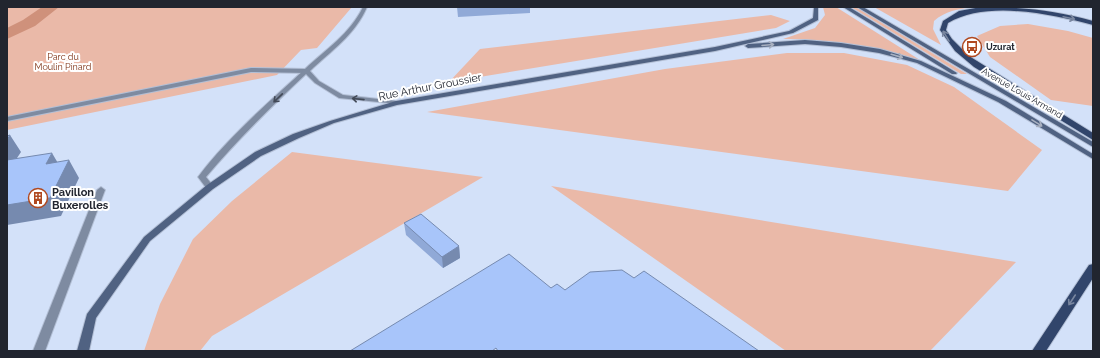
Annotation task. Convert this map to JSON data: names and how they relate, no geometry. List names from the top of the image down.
{
  "streets": {
    "main road": ["Rue Arthur Groussier", "Avenue Louis Armand"]
  },
  "parks": ["Parc du Moulin Pinard"],
  "places": {
    "bus stop": ["Uzurat"],
    "building": ["Pavillon Buxerolles"]
  }
}
